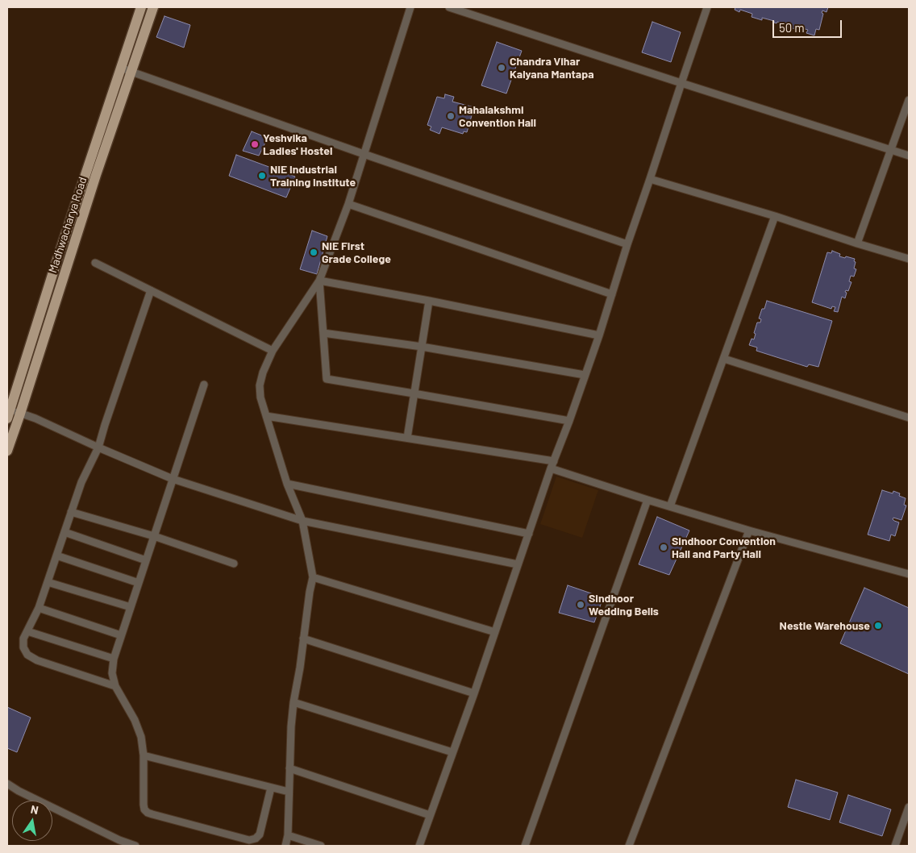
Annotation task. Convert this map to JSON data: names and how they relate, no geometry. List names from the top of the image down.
{
  "streets": {
    "main road": ["Madhwacharya Road"]
  },
  "places": [
    "Chandra Vihar Kalyana Mantapa",
    "Mahalakshmi Convention Hall",
    "Yeshvika Ladies' Hostel",
    "NIE Industrial Training Institute",
    "NIE First Grade College",
    "Sindhoor Convention Hall and Party Hall",
    "Sindhoor Wedding Bells",
    "Nestle Warehouse"
  ],
  "scale_bar": "50 m",
  "north": "top"
}
